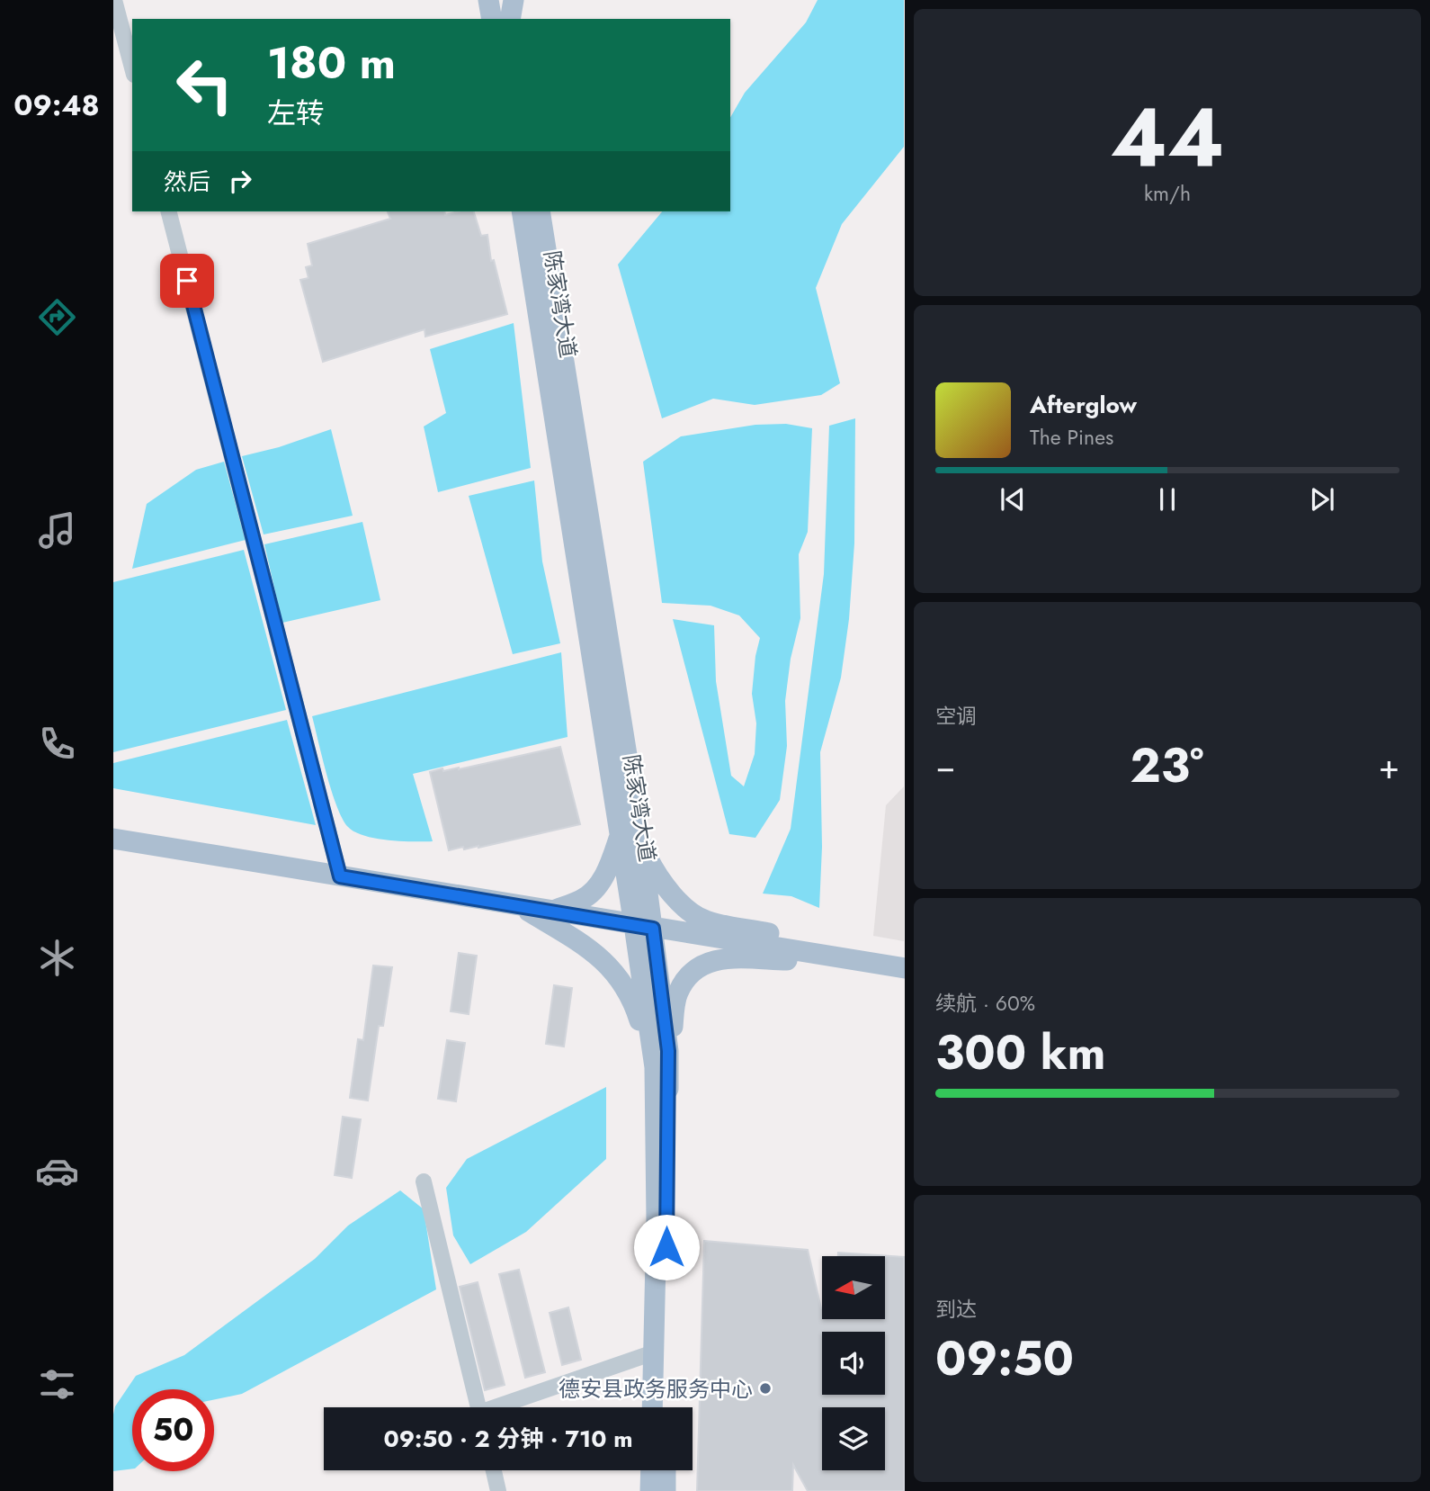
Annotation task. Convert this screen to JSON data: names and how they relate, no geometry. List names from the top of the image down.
{
  "streets": {
    "main road": ["陈家湾大道"]
  },
  "places": ["德安县政务服务中心"],
  "north": "left",
  "page": {
    "tabs": "09:48",
    "tile": [
      ["44", "km/h"],
      "空调",
      ["续航 · 60%", "300 km"],
      ["到达", "09:50"]
    ],
    "turn": ["180 m", "左转"],
    "then": "然后",
    "song": ["Afterglow", "The Pines"],
    "heat": ["−", "23°", "+"],
    "limit": "50",
    "trip": "09:50 · 2 分钟 · 710 m"
  }
}
